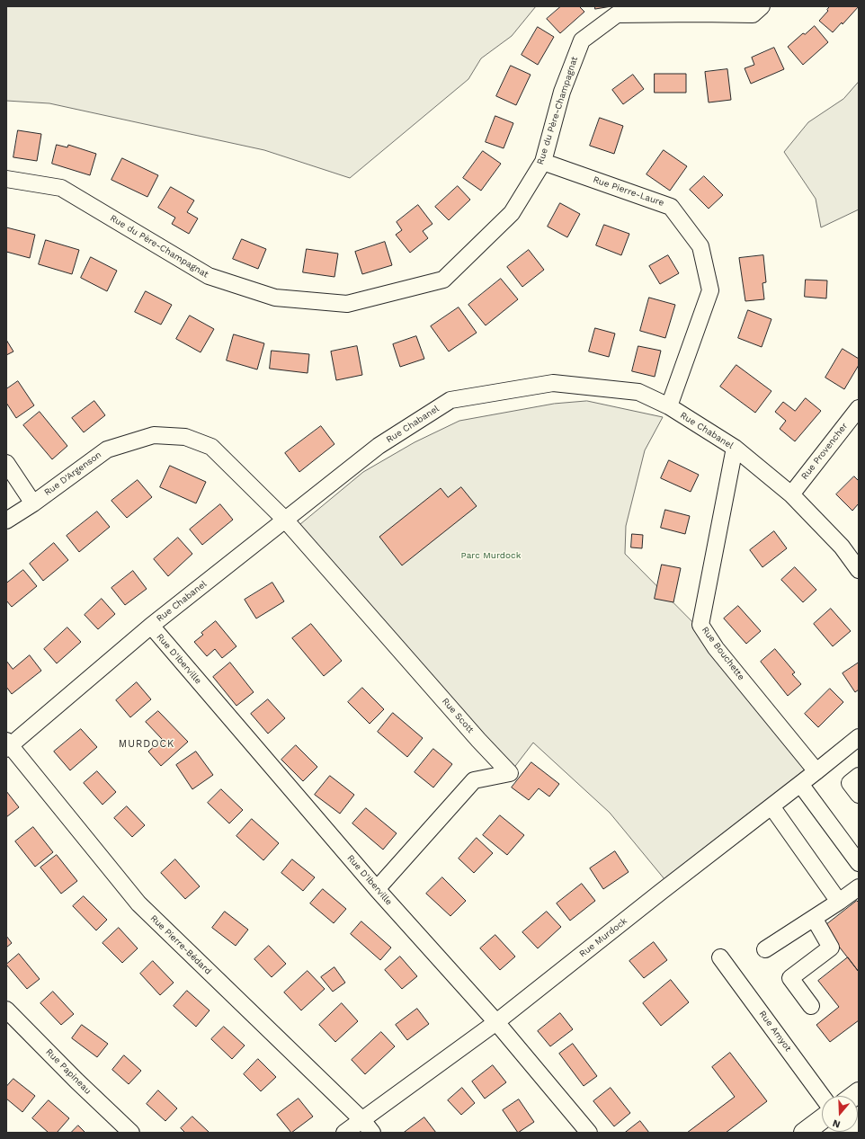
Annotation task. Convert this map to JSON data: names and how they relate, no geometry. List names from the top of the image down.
{
  "streets": {
    "street": [
      "Rue du Père-Champagnat",
      "Rue Pierre-Laure",
      "Rue Chabanel",
      "Rue Provencher",
      "Rue D'Argenson",
      "Rue Bouchette",
      "Rue D'Iberville",
      "Rue Scott",
      "Rue Murdock",
      "Rue Pierre-Bédard",
      "Rue Amyot",
      "Rue Papineau"
    ]
  },
  "crossings": [
    ["Rue du Père-Champagnat", "Rue Pierre-Laure"],
    ["Rue Pierre-Laure", "Rue Chabanel"],
    ["Rue Chabanel", "Rue Provencher"],
    ["Rue Chabanel", "Rue D'Argenson"],
    ["Rue Chabanel", "Rue Bouchette"],
    ["Rue Chabanel", "Rue D'Iberville"],
    ["Rue Chabanel", "Rue Scott"],
    ["Rue Chabanel", "Rue Pierre-Bédard"],
    ["Rue D'Argenson", "Rue Scott"],
    ["Rue Bouchette", "Rue Murdock"],
    ["Rue D'Iberville", "Rue Scott"],
    ["Rue D'Iberville", "Rue Murdock"],
    ["Rue Murdock", "Rue Pierre-Bédard"]
  ],
  "districts": ["MURDOCK"],
  "parks": ["Parc Murdock"],
  "north": "bottom"
}
